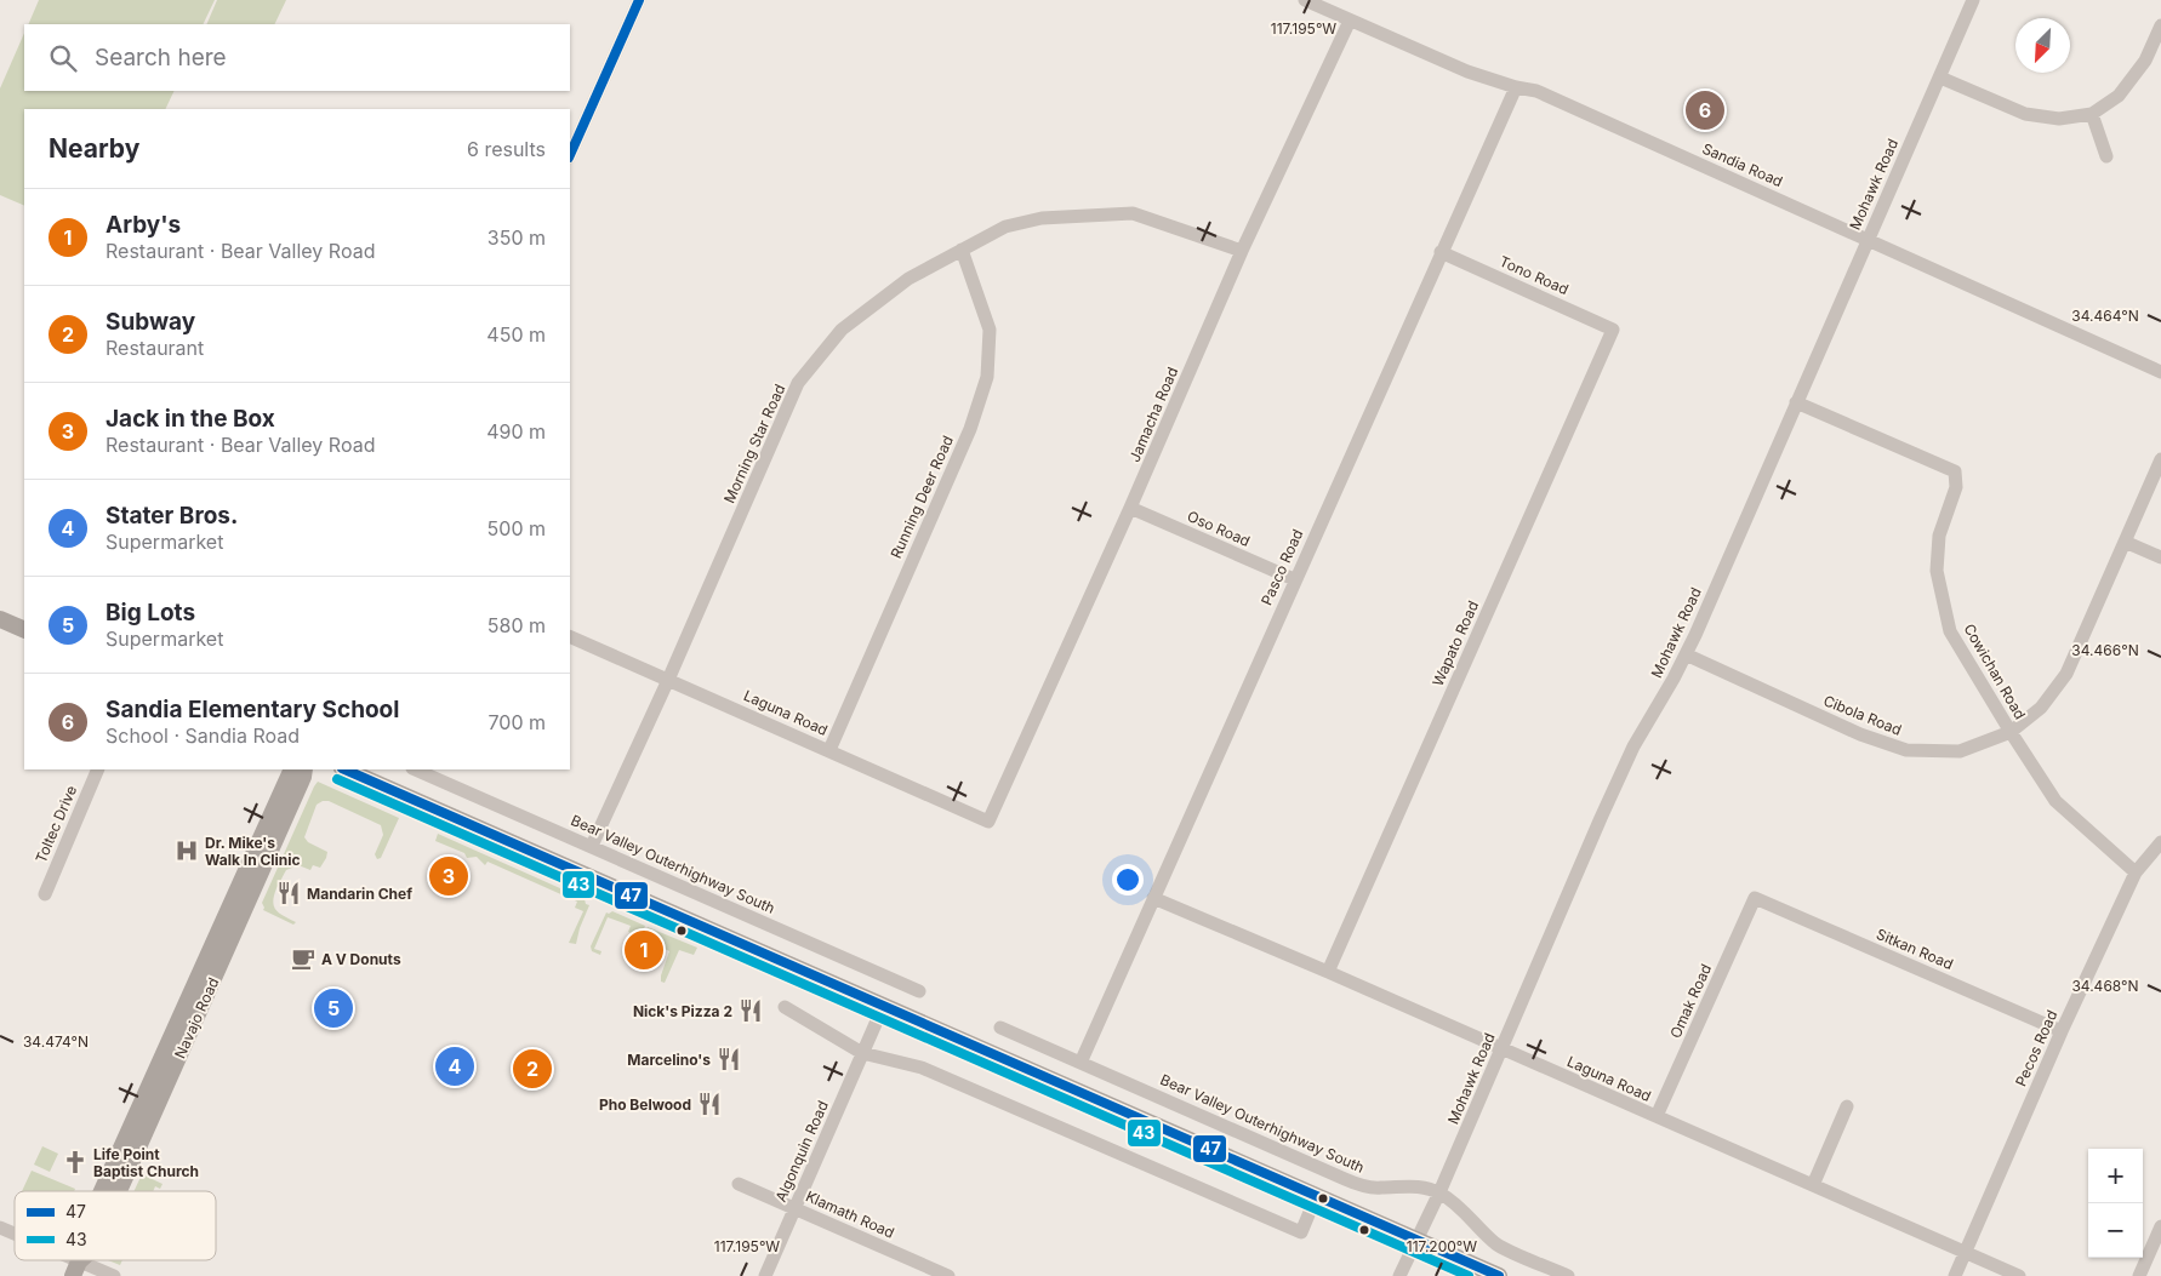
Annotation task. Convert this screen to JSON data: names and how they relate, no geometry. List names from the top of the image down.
{
  "streets": {
    "main road": ["Navajo Road"],
    "street": [
      "Sandia Road",
      "Mohawk Road",
      "Tono Road",
      "Jamacha Road",
      "Morning Star Road",
      "Running Deer Road",
      "Oso Road",
      "Pasco Road",
      "Wapato Road",
      "Cowichan Road",
      "Laguna Road",
      "Cibola Road",
      "Toltec Drive",
      "Bear Valley Outerhighway South",
      "Sitkan Road",
      "Omak Road",
      "Pecos Road",
      "Algonquin Road",
      "Klamath Road"
    ]
  },
  "crossings": [
    ["Sandia Road", "Mohawk Road"],
    ["Sandia Road", "Jamacha Road"],
    ["Sandia Road", "Pasco Road"],
    ["Mohawk Road", "Cowichan Road"],
    ["Mohawk Road", "Laguna Road"],
    ["Mohawk Road", "Cibola Road"],
    ["Mohawk Road", "Bear Valley Outerhighway South"],
    ["Tono Road", "Pasco Road"],
    ["Tono Road", "Wapato Road"],
    ["Jamacha Road", "Morning Star Road"],
    ["Jamacha Road", "Oso Road"],
    ["Jamacha Road", "Laguna Road"],
    ["Morning Star Road", "Running Deer Road"],
    ["Morning Star Road", "Laguna Road"],
    ["Morning Star Road", "Bear Valley Outerhighway South"],
    ["Running Deer Road", "Laguna Road"],
    ["Oso Road", "Pasco Road"],
    ["Pasco Road", "Laguna Road"],
    ["Pasco Road", "Bear Valley Outerhighway South"],
    ["Wapato Road", "Laguna Road"],
    ["Cowichan Road", "Cibola Road"],
    ["Cowichan Road", "Pecos Road"],
    ["Laguna Road", "Omak Road"],
    ["Laguna Road", "Pecos Road"],
    ["Sitkan Road", "Omak Road"],
    ["Sitkan Road", "Pecos Road"],
    ["Algonquin Road", "Klamath Road"]
  ],
  "places": {
    "hospital": ["Dr. Mike's Walk In Clinic"],
    "restaurant": [
      "Mandarin Chef",
      "Nick's Pizza 2",
      "Marcelino's",
      "Pho Belwood"
    ],
    "cafe": ["A V Donuts"],
    "church": ["Life Point Baptist Church"]
  },
  "lines": ["transit line 47", "transit line 43"],
  "legend": ["47", "43"],
  "north": "bottom left",
  "page": {
    "search": "Search here",
    "pins": [
      "6",
      "3",
      "1",
      "5",
      "4",
      "2"
    ],
    "heading": ["Nearby", "6 results"],
    "list": [
      {
        "mark": "1",
        "name": "Arby's",
        "note": "Restaurant · Bear Valley Road",
        "value": "350 m"
      },
      {
        "mark": "2",
        "name": "Subway",
        "note": "Restaurant",
        "value": "450 m"
      },
      {
        "mark": "3",
        "name": "Jack in the Box",
        "note": "Restaurant · Bear Valley Road",
        "value": "490 m"
      },
      {
        "mark": "4",
        "name": "Stater Bros.",
        "note": "Supermarket",
        "value": "500 m"
      },
      {
        "mark": "5",
        "name": "Big Lots",
        "note": "Supermarket",
        "value": "580 m"
      },
      {
        "mark": "6",
        "name": "Sandia Elementary School",
        "note": "School · Sandia Road",
        "value": "700 m"
      }
    ],
    "map_buttons": ["+", "−"]
  },
  "coordinates": [
    "117.195°W",
    "34.464°N",
    "34.466°N",
    "34.468°N",
    "34.474°N",
    "117.200°W"
  ]
}
